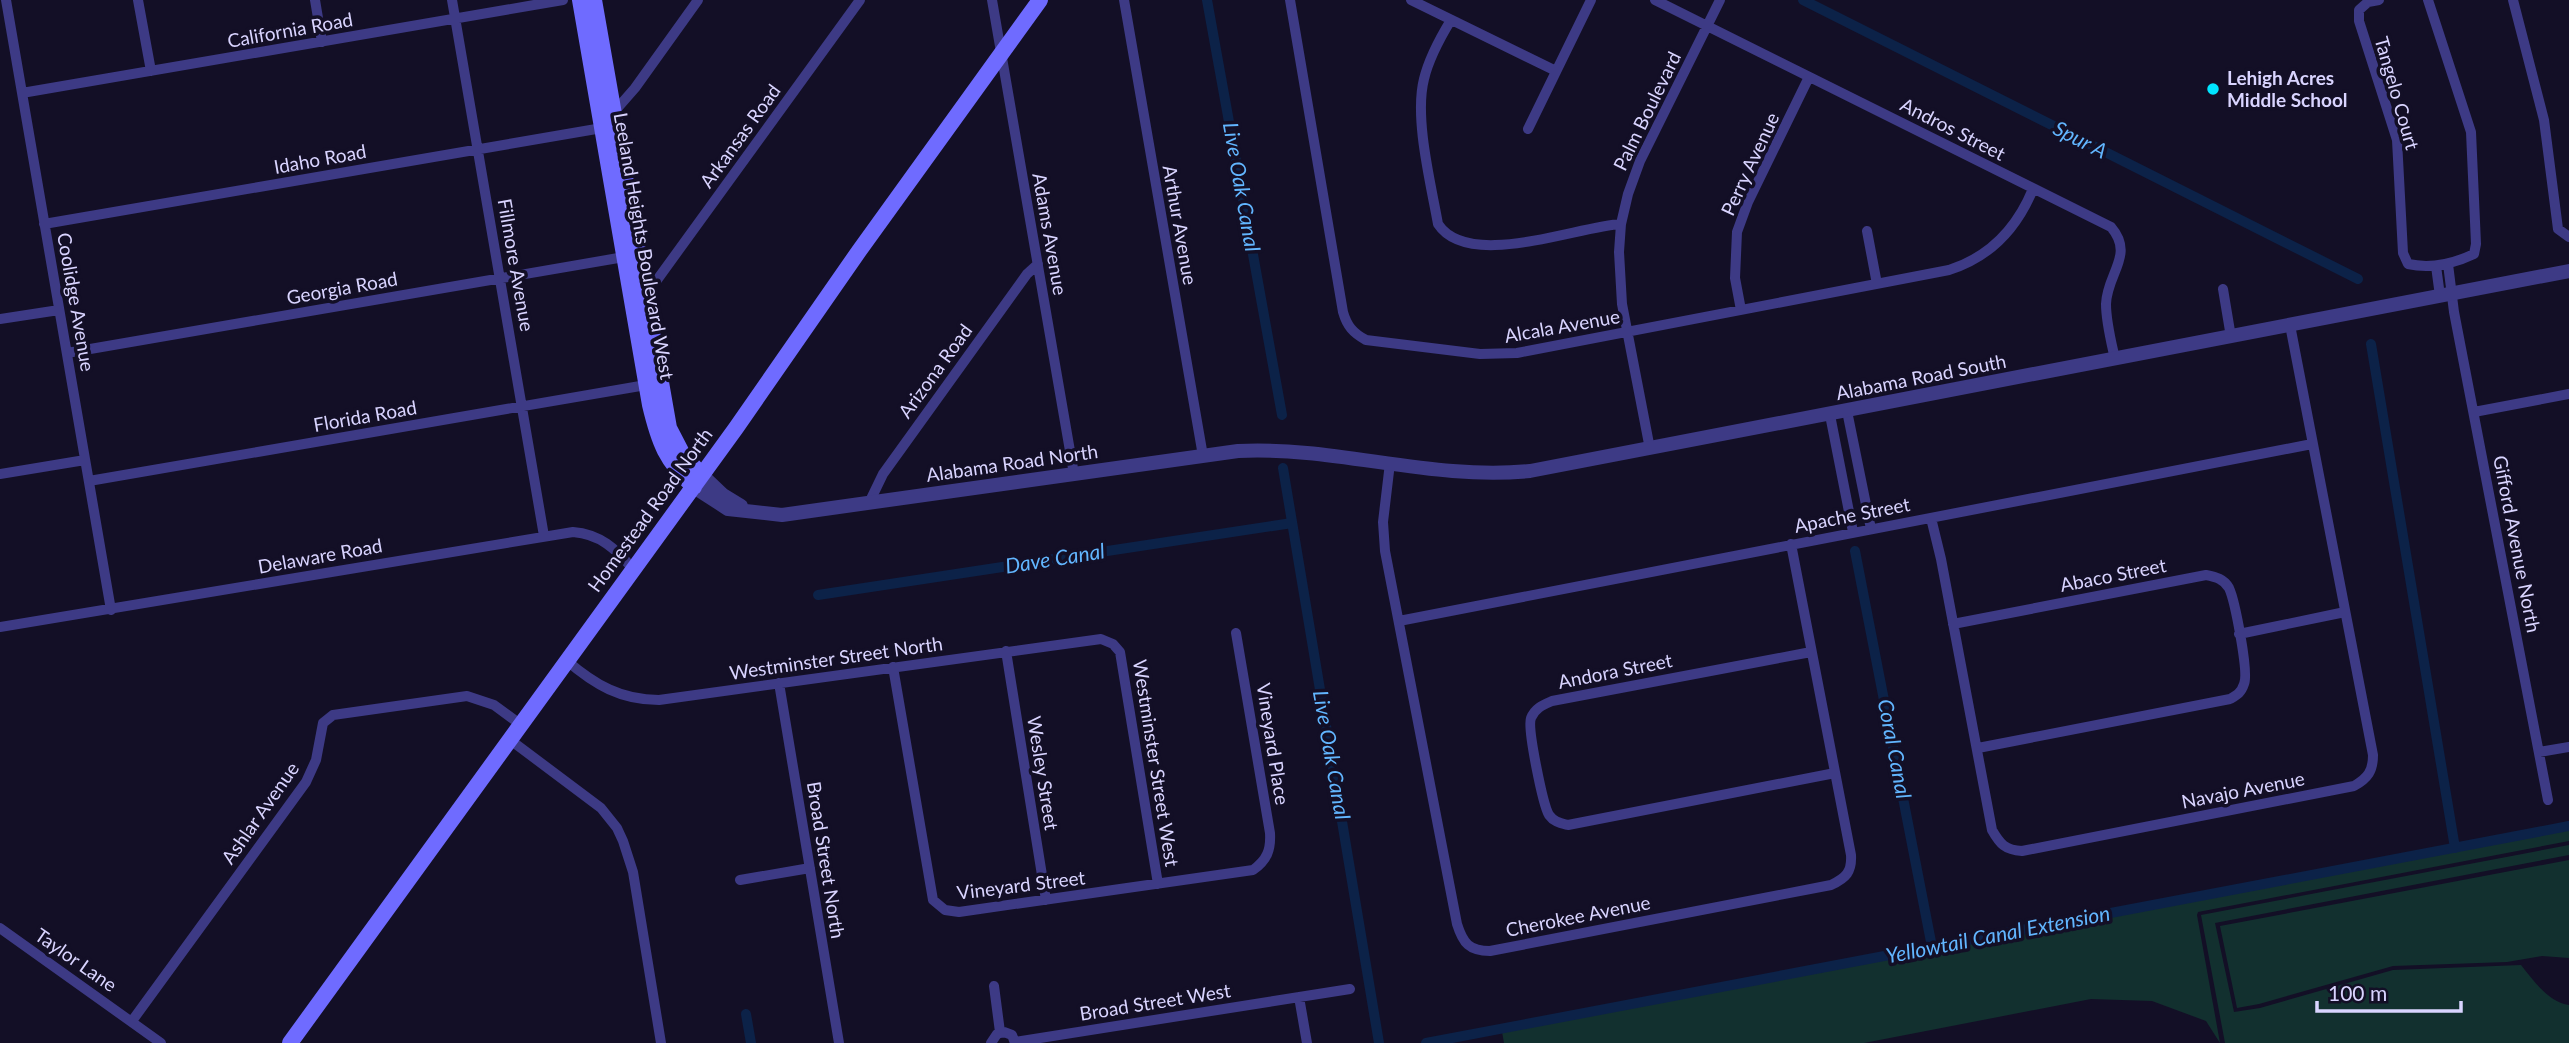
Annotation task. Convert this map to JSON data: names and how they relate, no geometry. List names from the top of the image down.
{
  "streets": {
    "main road": ["Leeland Heights Boulevard West", "Homestead Road North"],
    "street": [
      "California Road",
      "Tangelo Court",
      "Palm Boulevard",
      "Andros Street",
      "Arkansas Road",
      "Idaho Road",
      "Perry Avenue",
      "Arthur Avenue",
      "Adams Avenue",
      "Fillmore Avenue",
      "Georgia Road",
      "Coolidge Avenue",
      "Alcala Avenue",
      "Arizona Road",
      "Alabama Road South",
      "Florida Road",
      "Alabama Road North",
      "Apache Street",
      "Gifford Avenue North",
      "Delaware Road",
      "Abaco Street",
      "Westminster Street North",
      "Andora Street",
      "Vineyard Place",
      "Westminster Street West",
      "Wesley Street",
      "Navajo Avenue",
      "Ashlar Avenue",
      "Broad Street North",
      "Vineyard Street",
      "Cherokee Avenue",
      "Taylor Lane",
      "Broad Street West"
    ]
  },
  "crossings": [
    ["California Road", "Fillmore Avenue"],
    ["California Road", "Coolidge Avenue"],
    ["Palm Boulevard", "Andros Street"],
    ["Palm Boulevard", "Alcala Avenue"],
    ["Palm Boulevard", "Alabama Road South"],
    ["Andros Street", "Perry Avenue"],
    ["Andros Street", "Alcala Avenue"],
    ["Andros Street", "Alabama Road South"],
    ["Arkansas Road", "Leeland Heights Boulevard West"],
    ["Idaho Road", "Leeland Heights Boulevard West"],
    ["Idaho Road", "Fillmore Avenue"],
    ["Idaho Road", "Coolidge Avenue"],
    ["Perry Avenue", "Alcala Avenue"],
    ["Arthur Avenue", "Alabama Road North"],
    ["Adams Avenue", "Arizona Road"],
    ["Adams Avenue", "Alabama Road North"],
    ["Adams Avenue", "Homestead Road North"],
    ["Leeland Heights Boulevard West", "Georgia Road"],
    ["Leeland Heights Boulevard West", "Florida Road"],
    ["Leeland Heights Boulevard West", "Alabama Road North"],
    ["Leeland Heights Boulevard West", "Homestead Road North"],
    ["Fillmore Avenue", "Georgia Road"],
    ["Fillmore Avenue", "Florida Road"],
    ["Fillmore Avenue", "Delaware Road"],
    ["Georgia Road", "Coolidge Avenue"],
    ["Coolidge Avenue", "Florida Road"],
    ["Coolidge Avenue", "Delaware Road"],
    ["Arizona Road", "Alabama Road North"],
    ["Alabama Road South", "Alabama Road North"],
    ["Alabama Road South", "Gifford Avenue North"],
    ["Alabama Road South", "Navajo Avenue"],
    ["Alabama Road South", "Cherokee Avenue"],
    ["Alabama Road North", "Homestead Road North"],
    ["Homestead Road North", "Delaware Road"],
    ["Homestead Road North", "Westminster Street North"],
    ["Homestead Road North", "Ashlar Avenue"],
    ["Apache Street", "Navajo Avenue"],
    ["Apache Street", "Cherokee Avenue"],
    ["Abaco Street", "Navajo Avenue"],
    ["Westminster Street North", "Westminster Street West"],
    ["Westminster Street North", "Wesley Street"],
    ["Westminster Street North", "Broad Street North"],
    ["Westminster Street North", "Vineyard Street"],
    ["Andora Street", "Cherokee Avenue"],
    ["Vineyard Place", "Vineyard Street"],
    ["Westminster Street West", "Vineyard Street"],
    ["Wesley Street", "Vineyard Street"],
    ["Ashlar Avenue", "Taylor Lane"]
  ],
  "water": [
    "Spur A",
    "Live Oak Canal",
    "Dave Canal",
    "Coral Canal",
    "Yellowtail Canal Extension"
  ],
  "places": ["Lehigh Acres Middle School"],
  "scale_bar": "100 m"
}
